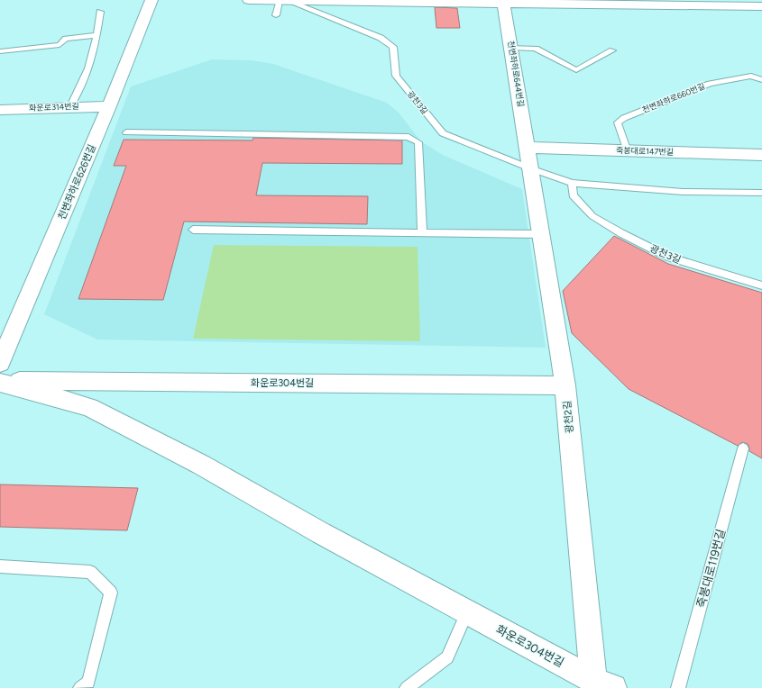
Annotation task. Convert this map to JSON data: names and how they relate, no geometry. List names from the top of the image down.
{
  "streets": {
    "street": [
      "천변좌하로644번길",
      "화운로314번길",
      "죽봉대로147번길",
      "천변좌하로626번길",
      "화운로304번길",
      "광천2길"
    ],
    "lane": ["천변좌하로660번길", "광천3길", "죽봉대로119번길"]
  },
  "crossings": [
    ["천변좌하로644번길", "죽봉대로147번길"],
    ["천변좌하로644번길", "광천2길"],
    ["천변좌하로660번길", "죽봉대로147번길"],
    ["광천3길", "광천2길"],
    ["화운로314번길", "천변좌하로626번길"],
    ["죽봉대로147번길", "광천2길"],
    ["화운로304번길", "광천2길"]
  ]
}
